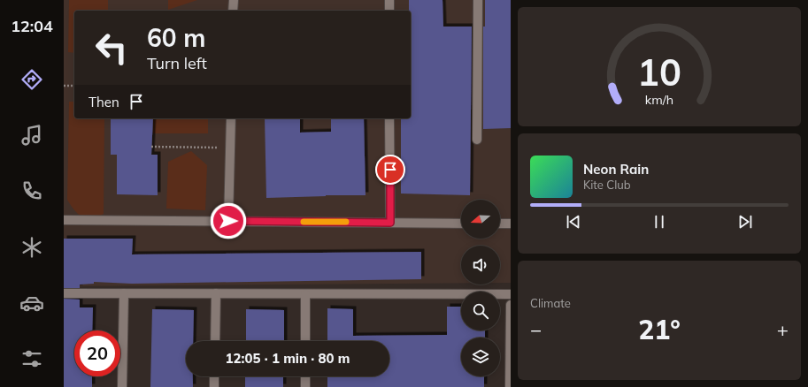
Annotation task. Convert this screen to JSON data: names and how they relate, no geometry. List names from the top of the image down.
{
  "north": "left",
  "page": {
    "tabs": "12:04",
    "turn": ["60 m", "Turn left"],
    "then": "Then",
    "song": ["Neon Rain", "Kite Club"],
    "tile": "Climate",
    "heat": ["−", "21°", "+"],
    "limit": "20",
    "trip": "12:05 · 1 min · 80 m",
    "gauge": ["10", "km/h"]
  }
}
